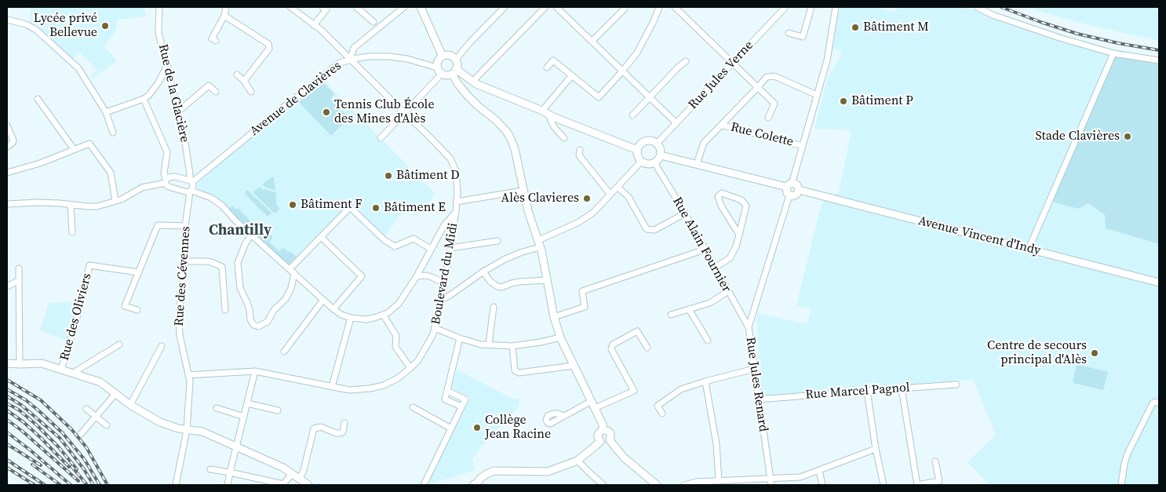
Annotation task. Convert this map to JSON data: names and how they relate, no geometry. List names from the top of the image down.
{
  "streets": {
    "street": [
      "Rue Jules Verne",
      "Rue de la Glacière",
      "Avenue de Clavières",
      "Rue Colette",
      "Avenue Vincent d'Indy",
      "Rue Alain Fournier",
      "Boulevard du Midi",
      "Rue des Cévennes",
      "Rue des Oliviers",
      "Rue Jules Renard",
      "Rue Marcel Pagnol"
    ]
  },
  "crossings": [
    ["Rue Jules Verne", "Rue Alain Fournier"],
    ["Rue de la Glacière", "Avenue de Clavières"],
    ["Rue de la Glacière", "Rue des Cévennes"],
    ["Avenue de Clavières", "Boulevard du Midi"],
    ["Avenue Vincent d'Indy", "Rue Jules Renard"],
    ["Rue Alain Fournier", "Rue Jules Renard"],
    ["Boulevard du Midi", "Rue des Cévennes"],
    ["Rue Jules Renard", "Rue Marcel Pagnol"]
  ],
  "districts": ["Chantilly"],
  "places": [
    "Lycée privé Bellevue",
    "Bâtiment M",
    "Bâtiment P",
    "Tennis Club École des Mines d'Alès",
    "Stade Clavières",
    "Bâtiment D",
    "Alès Clavieres",
    "Bâtiment F",
    "Bâtiment E",
    "Centre de secours principal d'Alès",
    "Collège Jean Racine"
  ]
}
